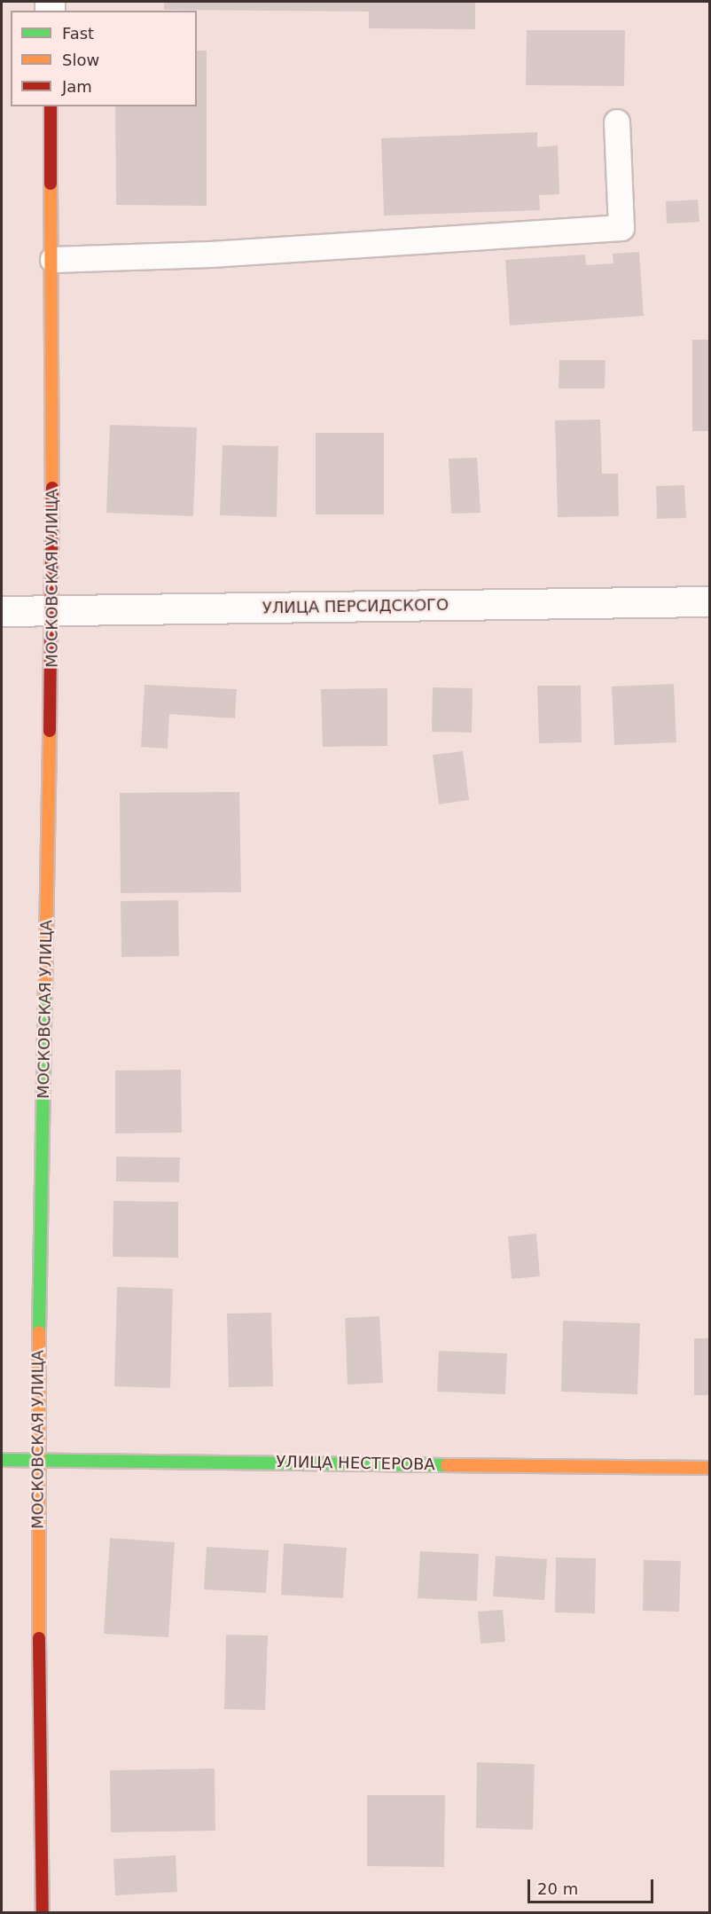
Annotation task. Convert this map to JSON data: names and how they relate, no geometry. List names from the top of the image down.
{
  "streets": {
    "street": ["МОСКОВСКАЯ УЛИЦА", "УЛИЦА ПЕРСИДСКОГО", "УЛИЦА НЕСТЕРОВА"]
  },
  "crossings": [
    ["МОСКОВСКАЯ УЛИЦА", "УЛИЦА ПЕРСИДСКОГО"],
    ["МОСКОВСКАЯ УЛИЦА", "УЛИЦА НЕСТЕРОВА"]
  ],
  "legend": ["Fast", "Slow", "Jam"],
  "scale_bar": "20 m"
}
